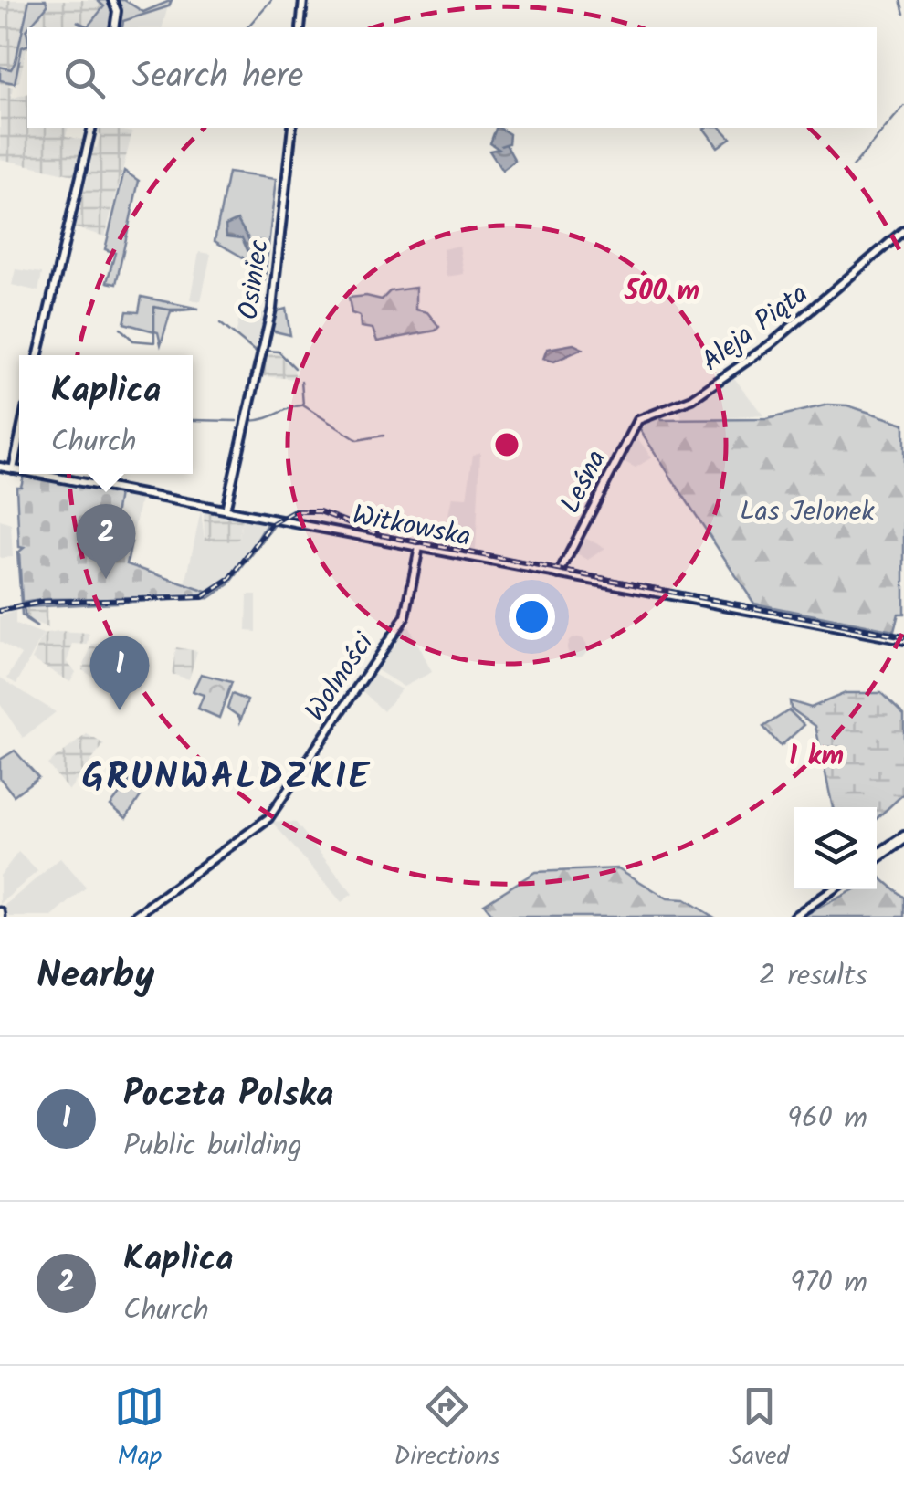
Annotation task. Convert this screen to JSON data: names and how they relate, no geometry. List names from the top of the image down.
{
  "streets": {
    "street": [
      "Osiniec",
      "Aleja Piąta",
      "Leśna",
      "Witkowska",
      "Wolności"
    ]
  },
  "crossings": [
    ["Osiniec", "Witkowska"],
    ["Aleja Piąta", "Leśna"],
    ["Leśna", "Witkowska"],
    ["Witkowska", "Wolności"]
  ],
  "districts": ["GRUNWALDZKIE"],
  "parks": ["Las Jelonek"],
  "page": {
    "search": "Search here",
    "popup": ["Kaplica", "Church"],
    "pins": ["2", "1"],
    "heading": ["Nearby", "2 results"],
    "list": [
      {
        "mark": "1",
        "name": "Poczta Polska",
        "note": "Public building",
        "value": "960 m"
      },
      {
        "mark": "2",
        "name": "Kaplica",
        "note": "Church",
        "value": "970 m"
      }
    ],
    "nav": ["Map", "Directions", "Saved"]
  },
  "rings": ["500 m", "1 km"]
}
